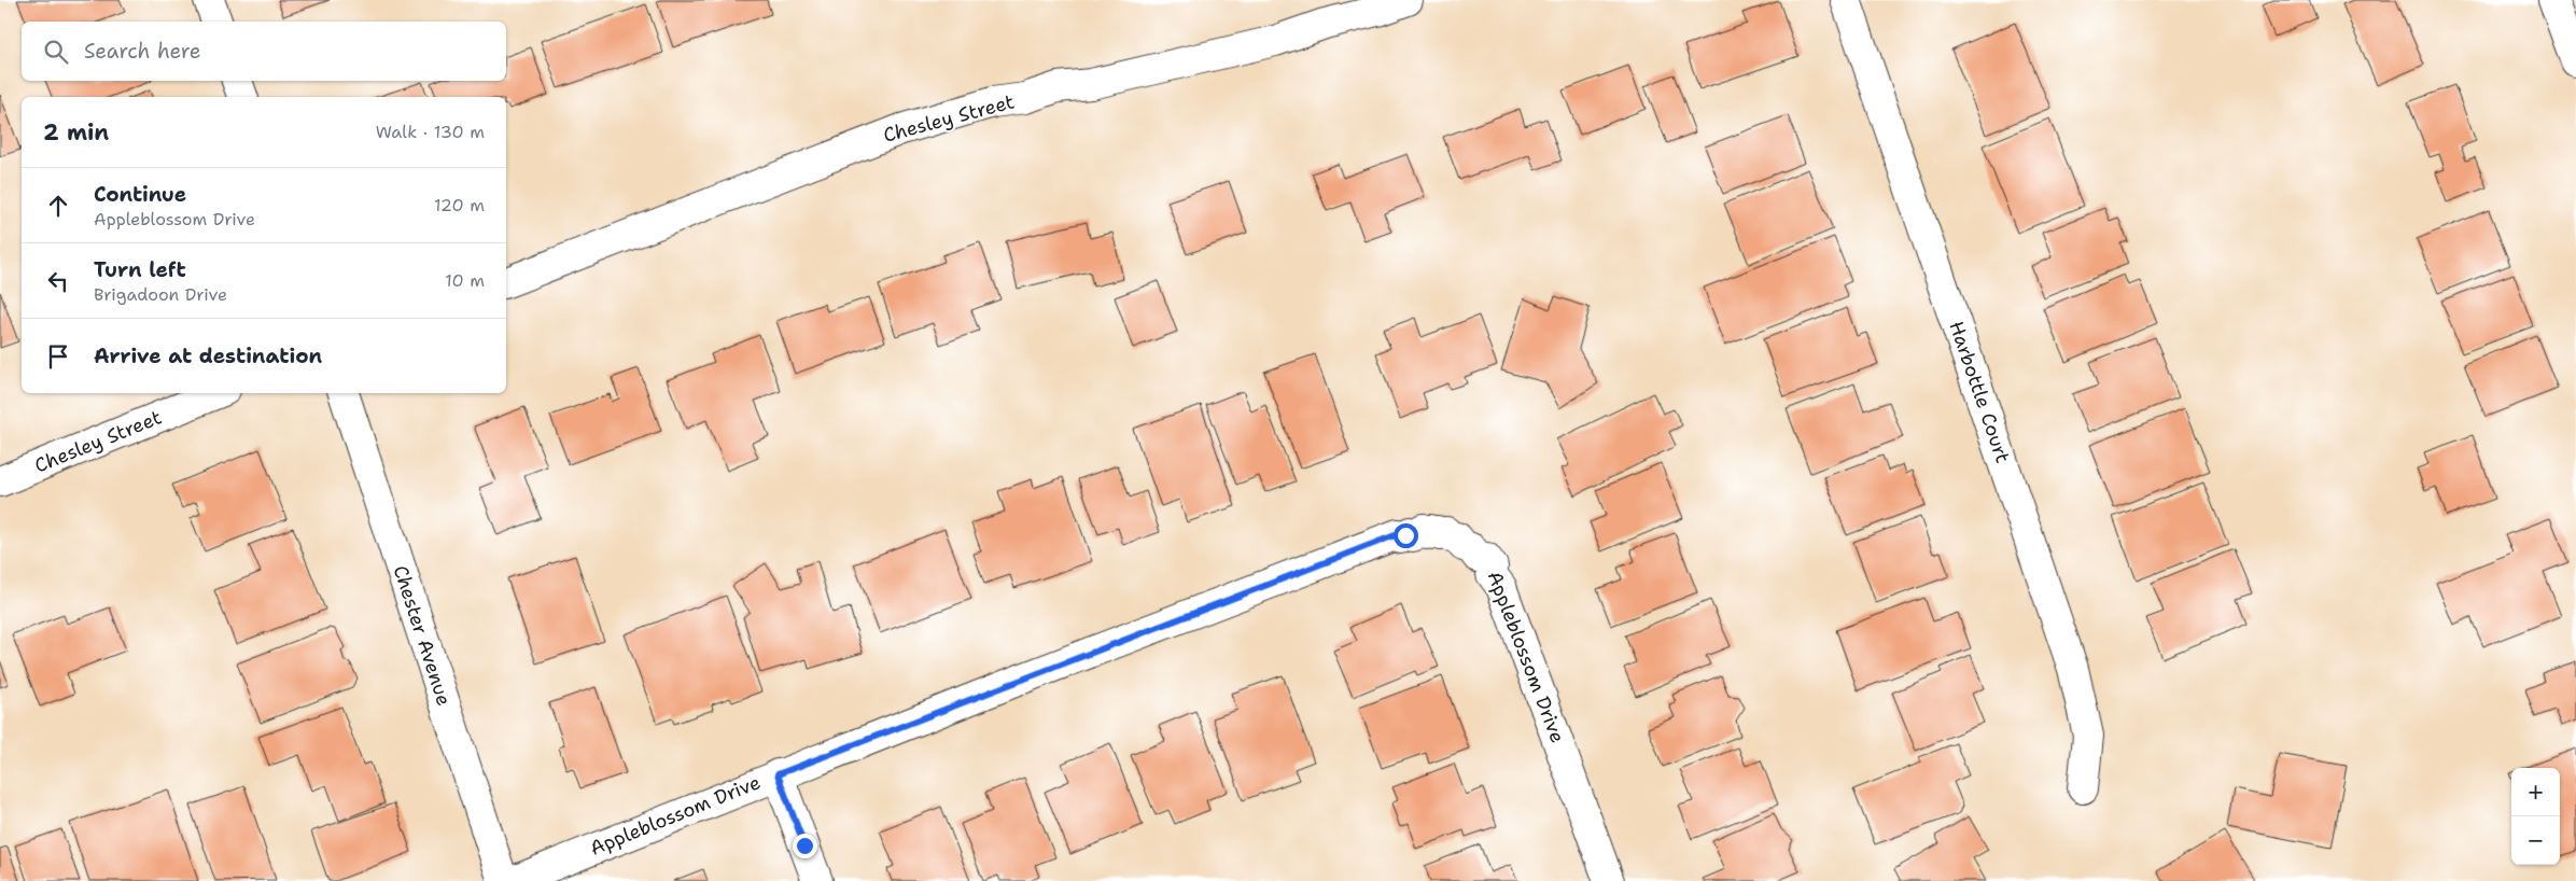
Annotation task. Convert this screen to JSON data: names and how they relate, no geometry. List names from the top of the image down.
{
  "streets": {
    "street": [
      "Chesley Street",
      "Harbottle Court",
      "Chester Avenue",
      "Appleblossom Drive"
    ]
  },
  "page": {
    "search": "Search here",
    "heading": ["2 min", "Walk · 130 m"],
    "list": [
      ["Continue", "Appleblossom Drive", "120 m"],
      ["Turn left", "Brigadoon Drive", "10 m"],
      "Arrive at destination"
    ],
    "map_buttons": ["+", "−"]
  }
}
